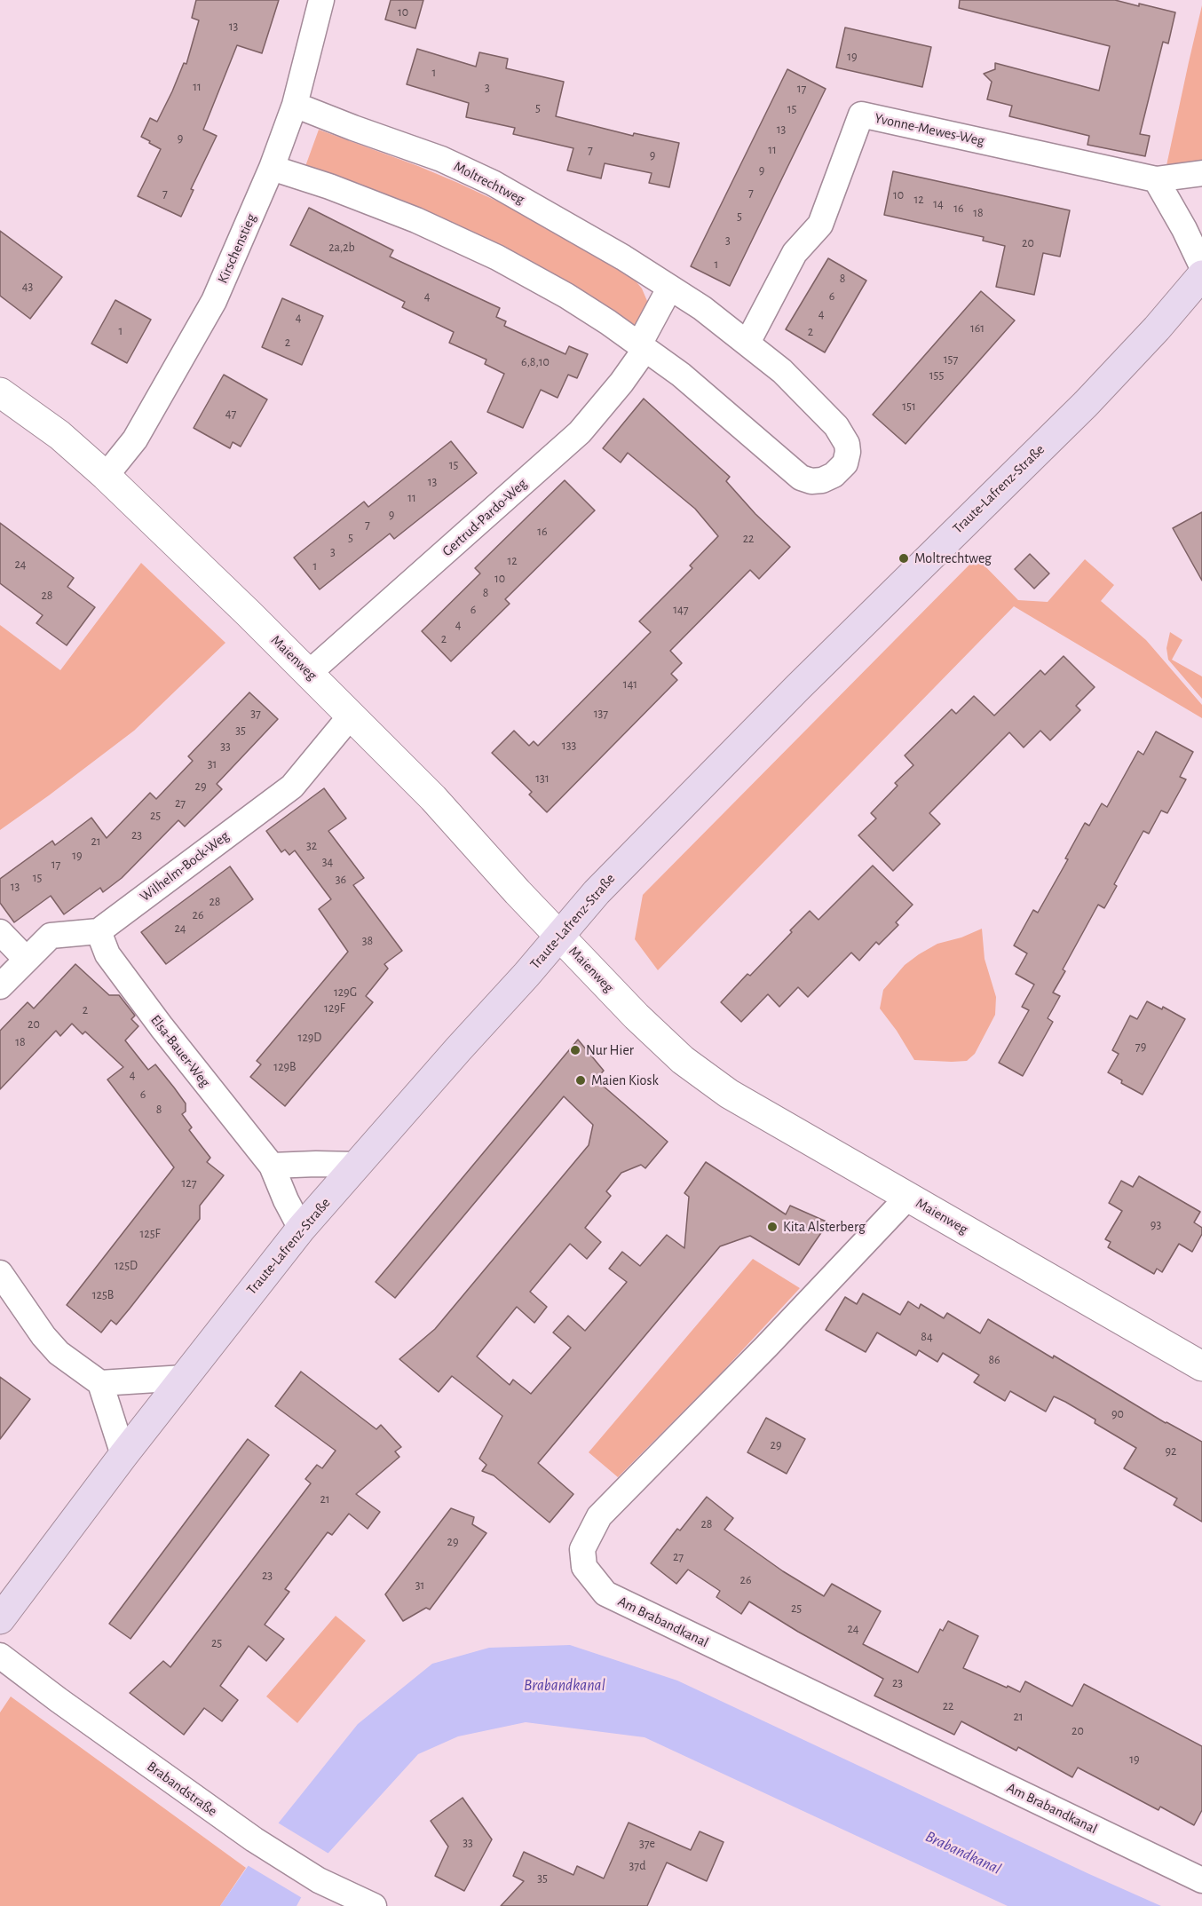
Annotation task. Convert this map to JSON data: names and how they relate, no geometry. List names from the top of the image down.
{
  "streets": {
    "main road": ["Traute-Lafrenz-Straße"],
    "street": [
      "Yvonne-Mewes-Weg",
      "Moltrechtweg",
      "Kirschenstieg",
      "Gertrud-Pardo-Weg",
      "Maienweg",
      "Wilhelm-Bock-Weg",
      "Elsa-Bauer-Weg",
      "Am Brabandkanal",
      "Brabandstraße"
    ]
  },
  "crossings": [
    ["Yvonne-Mewes-Weg", "Moltrechtweg"],
    ["Moltrechtweg", "Kirschenstieg"],
    ["Moltrechtweg", "Gertrud-Pardo-Weg"],
    ["Kirschenstieg", "Maienweg"],
    ["Traute-Lafrenz-Straße", "Maienweg"],
    ["Traute-Lafrenz-Straße", "Elsa-Bauer-Weg"],
    ["Gertrud-Pardo-Weg", "Maienweg"],
    ["Maienweg", "Wilhelm-Bock-Weg"],
    ["Maienweg", "Am Brabandkanal"],
    ["Wilhelm-Bock-Weg", "Elsa-Bauer-Weg"]
  ],
  "water": ["Brabandkanal"],
  "places": [
    "Moltrechtweg",
    "Nur Hier",
    "Maien Kiosk",
    "Kita Alsterberg"
  ],
  "house_numbers": [
    "10",
    "13",
    "19",
    "1",
    "11",
    "3",
    "17",
    "5",
    "15",
    "13",
    "9",
    "7",
    "11",
    "9",
    "9",
    "7",
    "7",
    "10",
    "12",
    "14",
    "16",
    "18",
    "5",
    "3",
    "20",
    "2a,2b",
    "1",
    "8",
    "43",
    "4",
    "6",
    "4",
    "4",
    "161",
    "1",
    "2",
    "2",
    "157",
    "6,8,10",
    "155",
    "151",
    "47",
    "15",
    "13",
    "11",
    "9",
    "7",
    "16",
    "5",
    "22",
    "3",
    "12",
    "24",
    "1",
    "10",
    "8",
    "28",
    "6",
    "147",
    "4",
    "2",
    "141",
    "37",
    "137",
    "35",
    "133",
    "33",
    "31",
    "131",
    "29",
    "27",
    "25",
    "23",
    "21",
    "32",
    "19",
    "34",
    "17",
    "15",
    "36",
    "13",
    "28",
    "26",
    "24",
    "38",
    "129G",
    "129F",
    "2",
    "20",
    "129D",
    "18",
    "79",
    "129B",
    "4",
    "6",
    "8",
    "127",
    "93",
    "125F",
    "125D",
    "125B",
    "84",
    "86",
    "90",
    "29",
    "92",
    "21",
    "28",
    "29",
    "27",
    "23",
    "26",
    "31",
    "25",
    "24",
    "25",
    "23",
    "22",
    "21",
    "20",
    "19",
    "33",
    "37e",
    "37d",
    "35"
  ]
}
